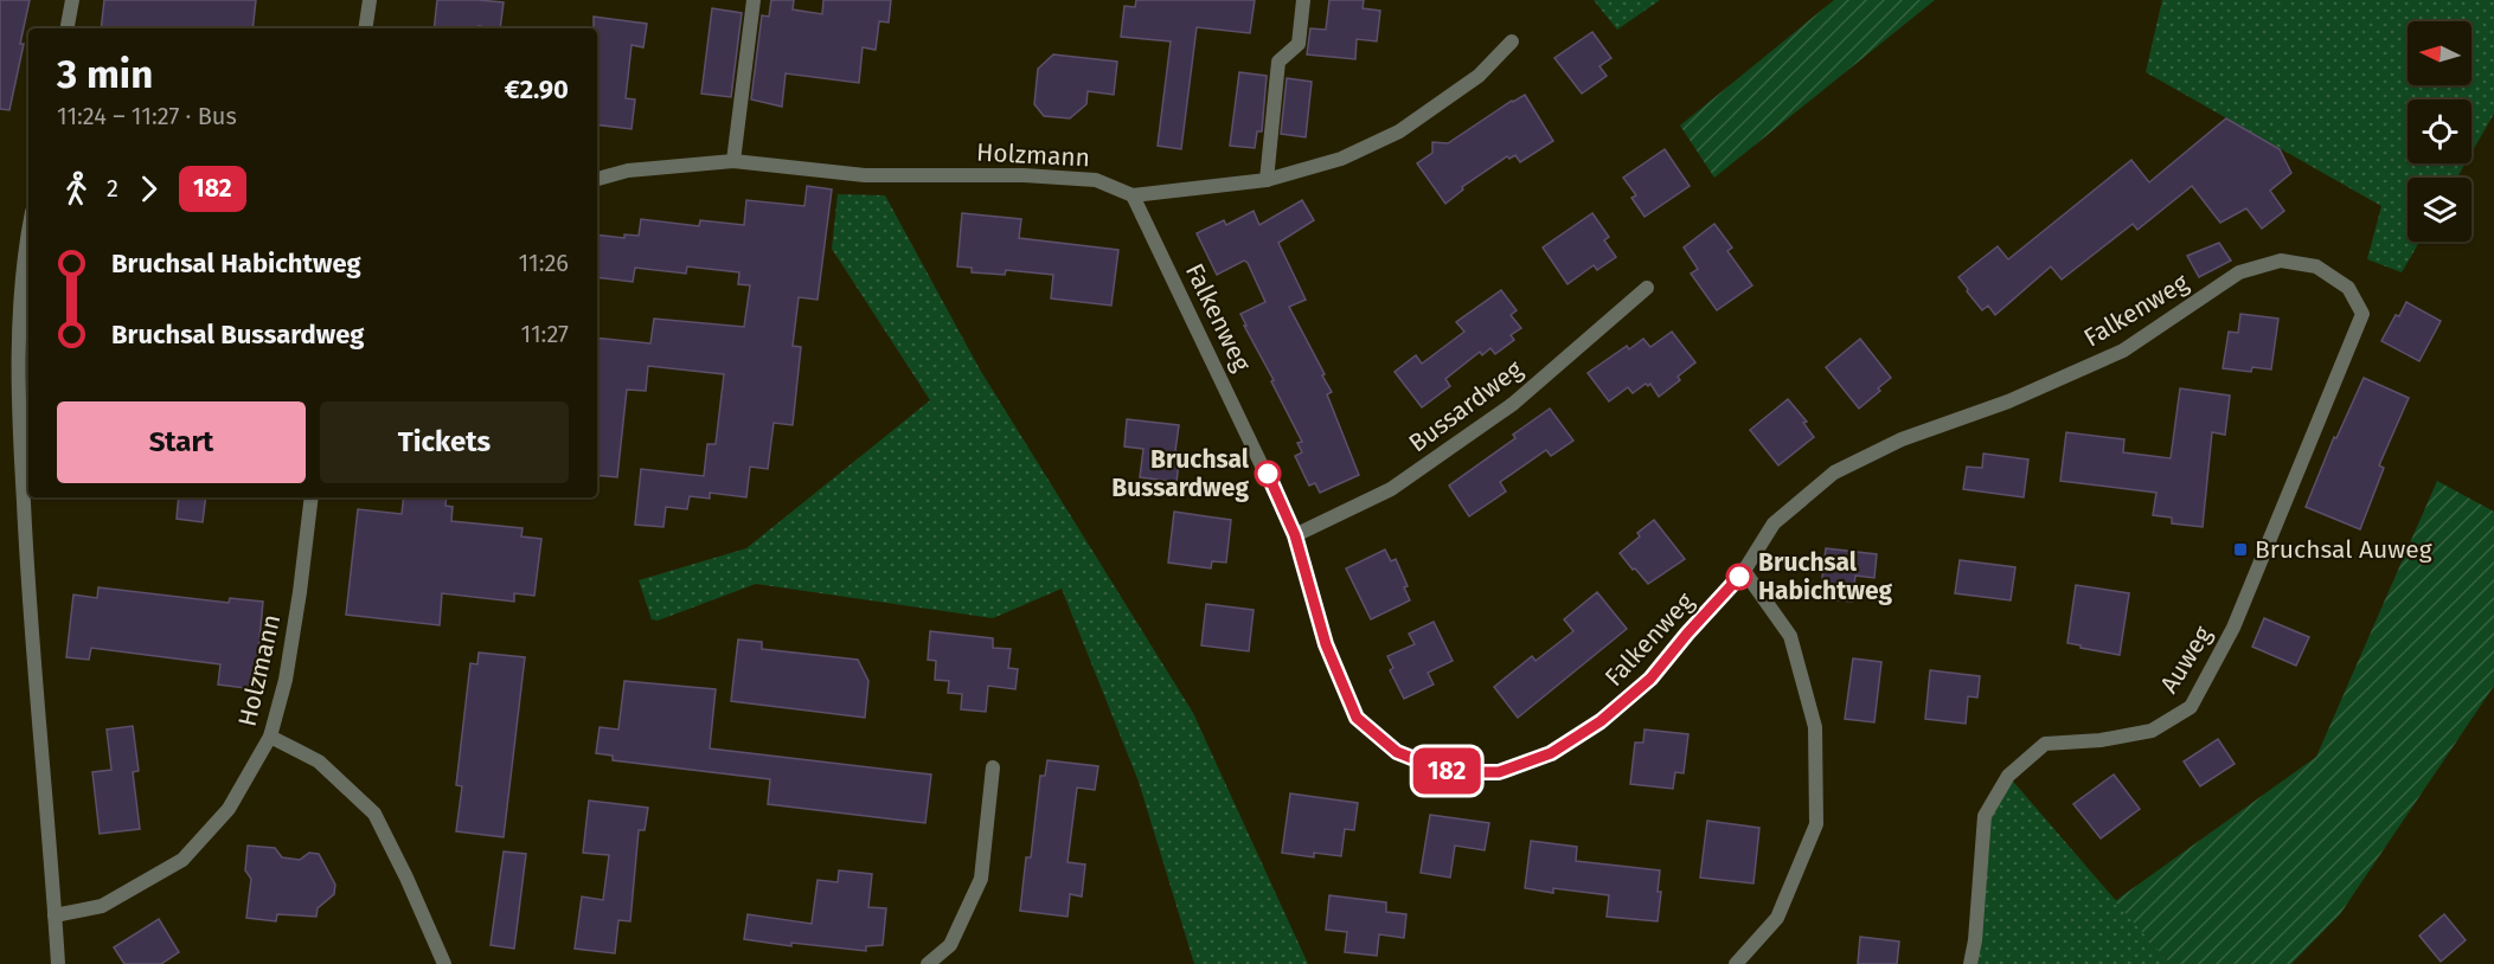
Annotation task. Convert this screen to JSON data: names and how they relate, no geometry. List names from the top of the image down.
{
  "streets": {
    "street": [
      "Holzmann",
      "Falkenweg",
      "Bussardweg",
      "Auweg"
    ]
  },
  "crossings": [
    ["Holzmann", "Falkenweg"],
    ["Falkenweg", "Bussardweg"],
    ["Falkenweg", "Auweg"]
  ],
  "places": {
    "other": ["Bruchsal Bussardweg", "Bruchsal Habichtweg"],
    "transit": ["Bruchsal Auweg"]
  },
  "lines": ["bus line 182"],
  "north": "left",
  "page": {
    "on_map": "182",
    "heading": ["3 min", "11:24 – 11:27 · Bus", "€2.90"],
    "legs": ["2", "182"],
    "list": [
      {
        "name": "Bruchsal Habichtweg",
        "value": "11:26"
      },
      {
        "name": "Bruchsal Bussardweg",
        "value": "11:27"
      }
    ],
    "buttons": ["Start", "Tickets"]
  }
}
